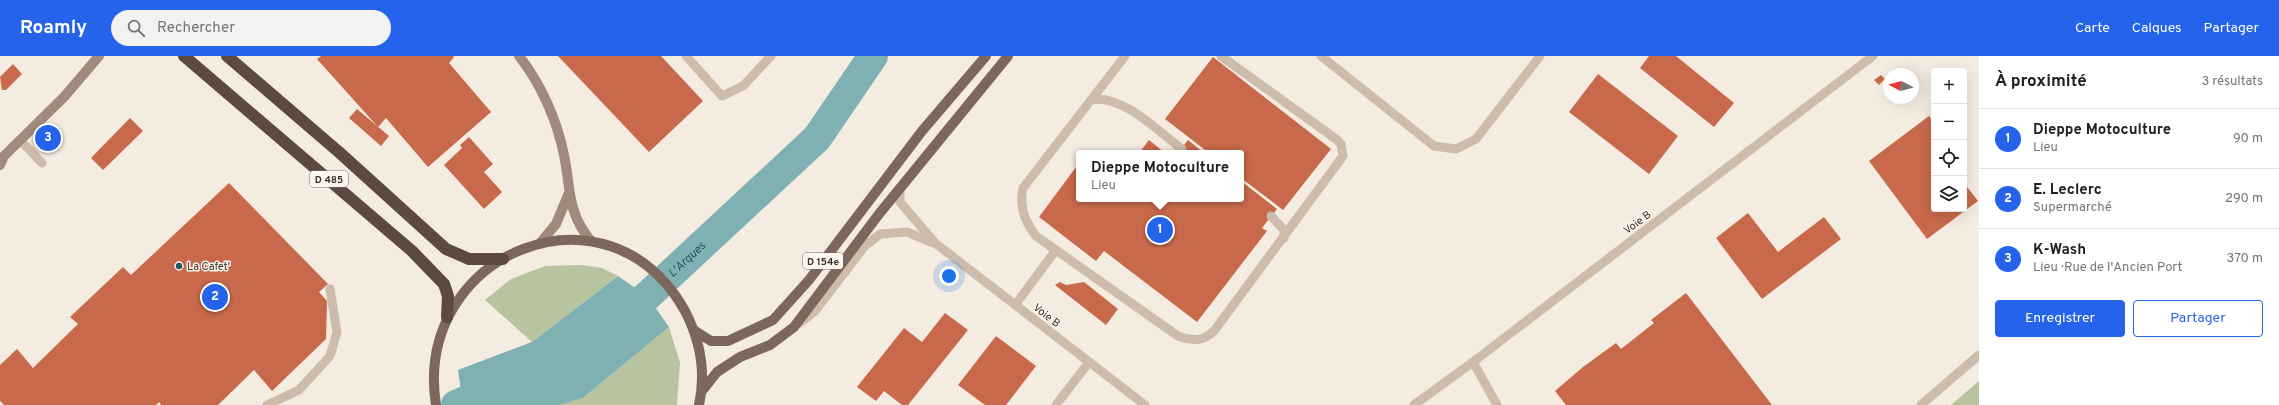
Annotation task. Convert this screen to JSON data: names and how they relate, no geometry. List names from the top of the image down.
{
  "streets": {
    "highway": ["D 485"],
    "main road": ["D 154e"],
    "lane": ["Voie B"]
  },
  "crossings": [
    ["Voie B", "D 154e"]
  ],
  "water": ["L'Arques"],
  "places": ["La Cafet'"],
  "north": "left",
  "page": {
    "header": "Roamly",
    "search": "Rechercher",
    "nav": ["Carte", "Calques", "Partager"],
    "heading": ["À proximité", "3 résultats"],
    "map_buttons": ["+", "−"],
    "list": [
      {
        "mark": "1",
        "name": "Dieppe Motoculture",
        "note": "Lieu",
        "value": "90 m"
      },
      {
        "mark": "2",
        "name": "E. Leclerc",
        "note": "Supermarché",
        "value": "290 m"
      },
      {
        "mark": "3",
        "name": "K-Wash",
        "note": "Lieu · Rue de l'Ancien Port",
        "value": "370 m"
      }
    ],
    "pins": ["3", "1", "2"],
    "popup": ["Dieppe Motoculture", "Lieu"],
    "buttons": ["Enregistrer", "Partager"]
  }
}
